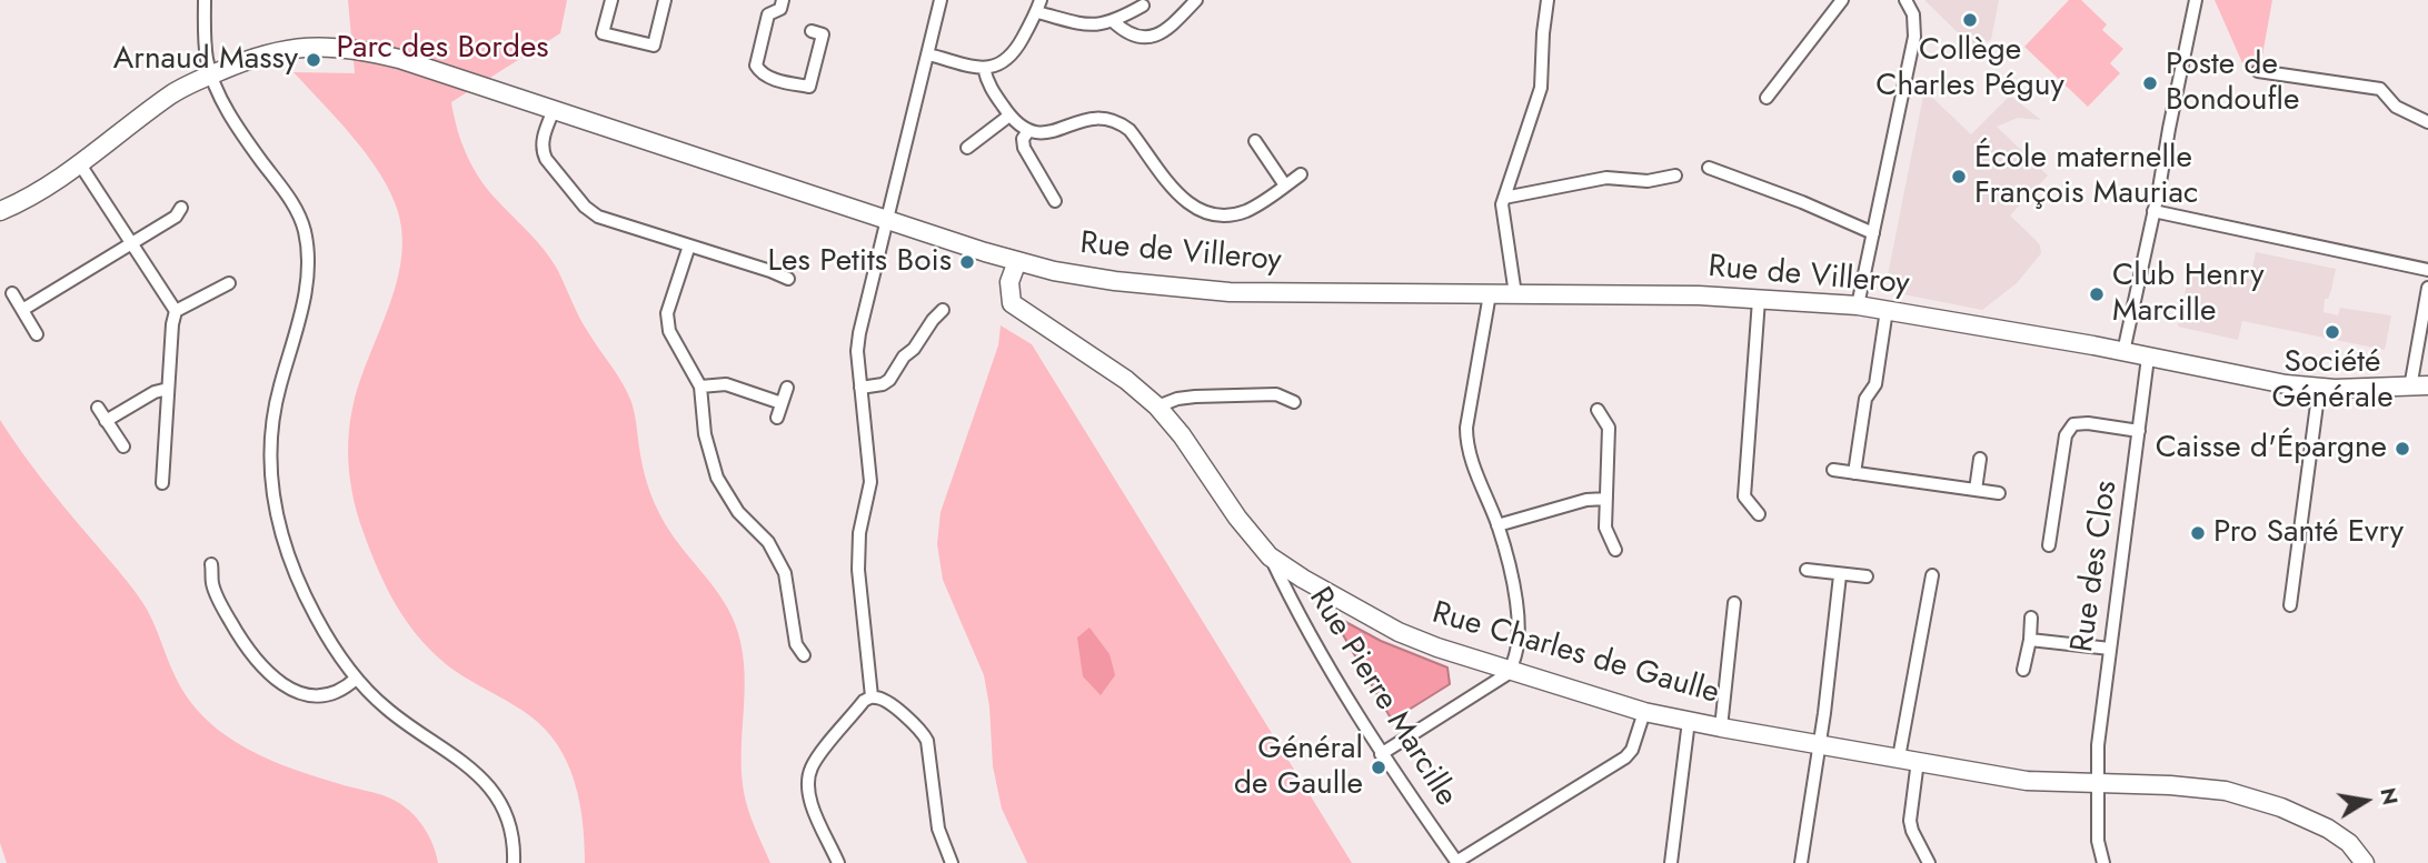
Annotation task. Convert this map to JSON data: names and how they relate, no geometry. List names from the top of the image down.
{
  "streets": {
    "street": [
      "Rue de Villeroy",
      "Rue des Clos",
      "Rue Charles de Gaulle",
      "Rue Pierre Marcille"
    ]
  },
  "crossings": [
    ["Rue de Villeroy", "Rue des Clos"],
    ["Rue de Villeroy", "Rue Charles de Gaulle"],
    ["Rue des Clos", "Rue Charles de Gaulle"],
    ["Rue Charles de Gaulle", "Rue Pierre Marcille"]
  ],
  "parks": ["Parc des Bordes"],
  "places": [
    "Collège Charles Péguy",
    "Arnaud Massy",
    "Poste de Bondoufle",
    "École maternelle François Mauriac",
    "Les Petits Bois",
    "Club Henry Marcille",
    "Société Générale",
    "Caisse d'Épargne",
    "Pro Santé Evry",
    "Général de Gaulle"
  ],
  "north": "right"
}
